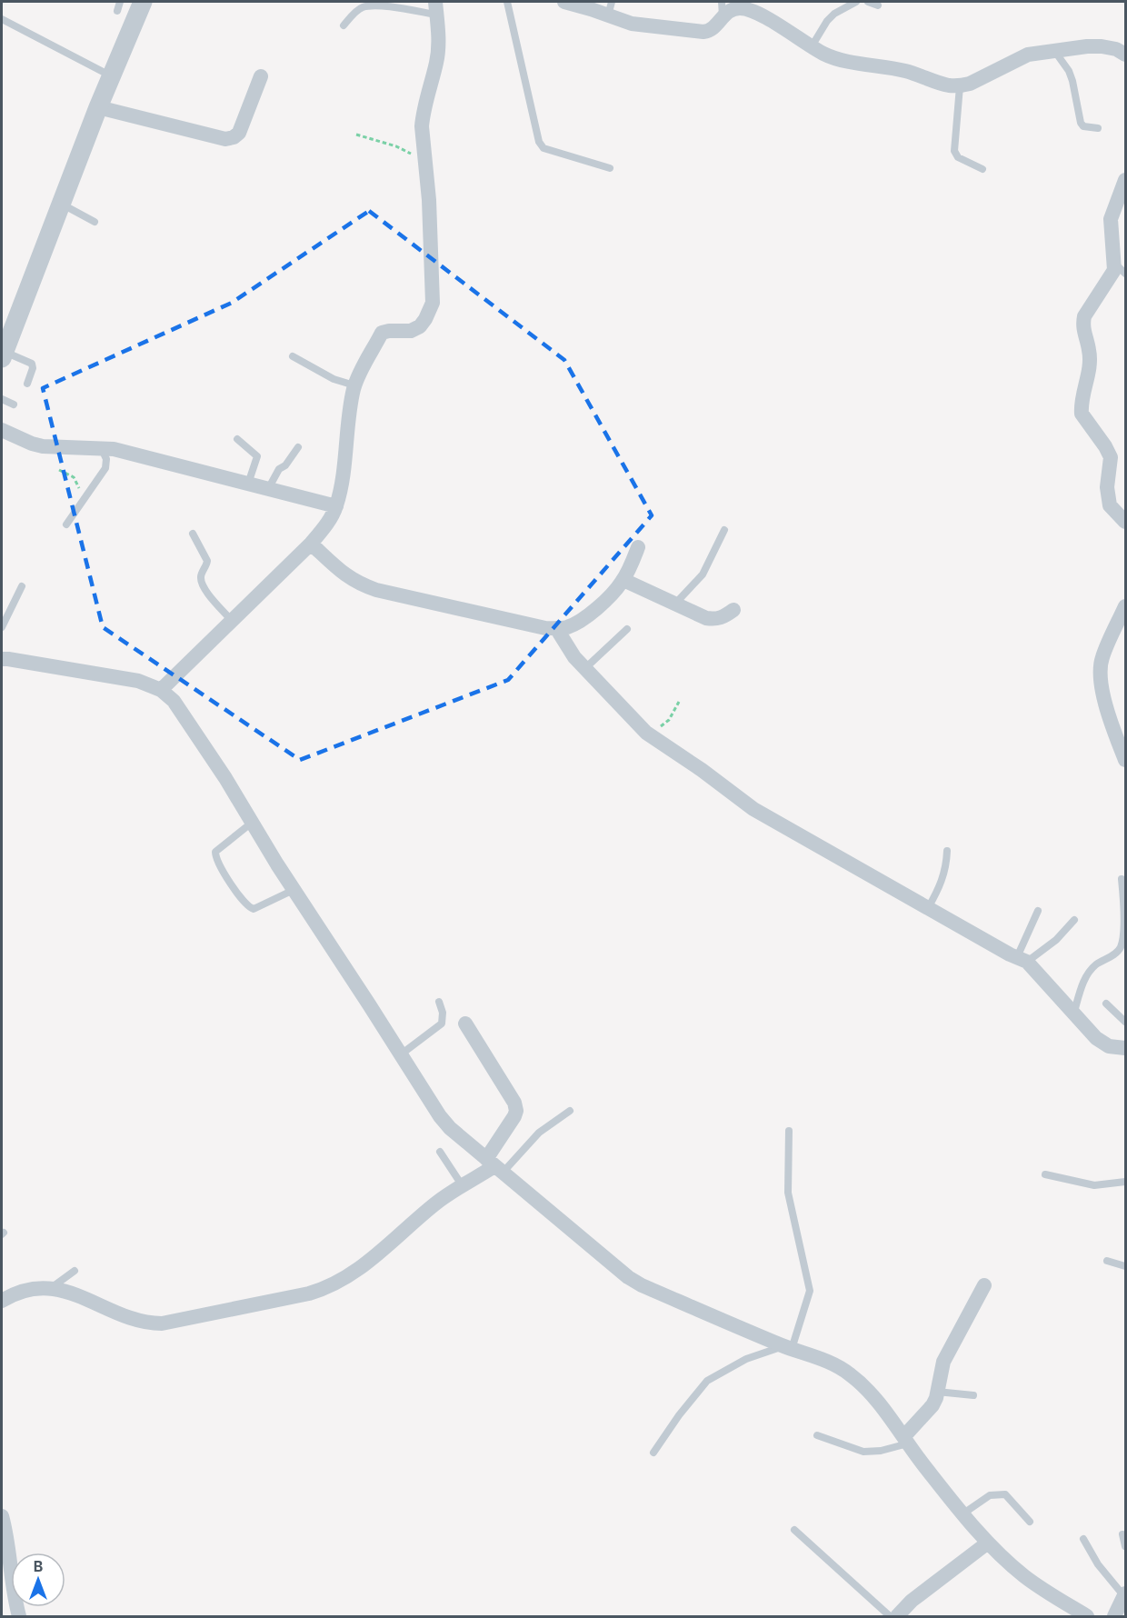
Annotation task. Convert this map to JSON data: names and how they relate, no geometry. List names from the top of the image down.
{
  "north": "top"
}
